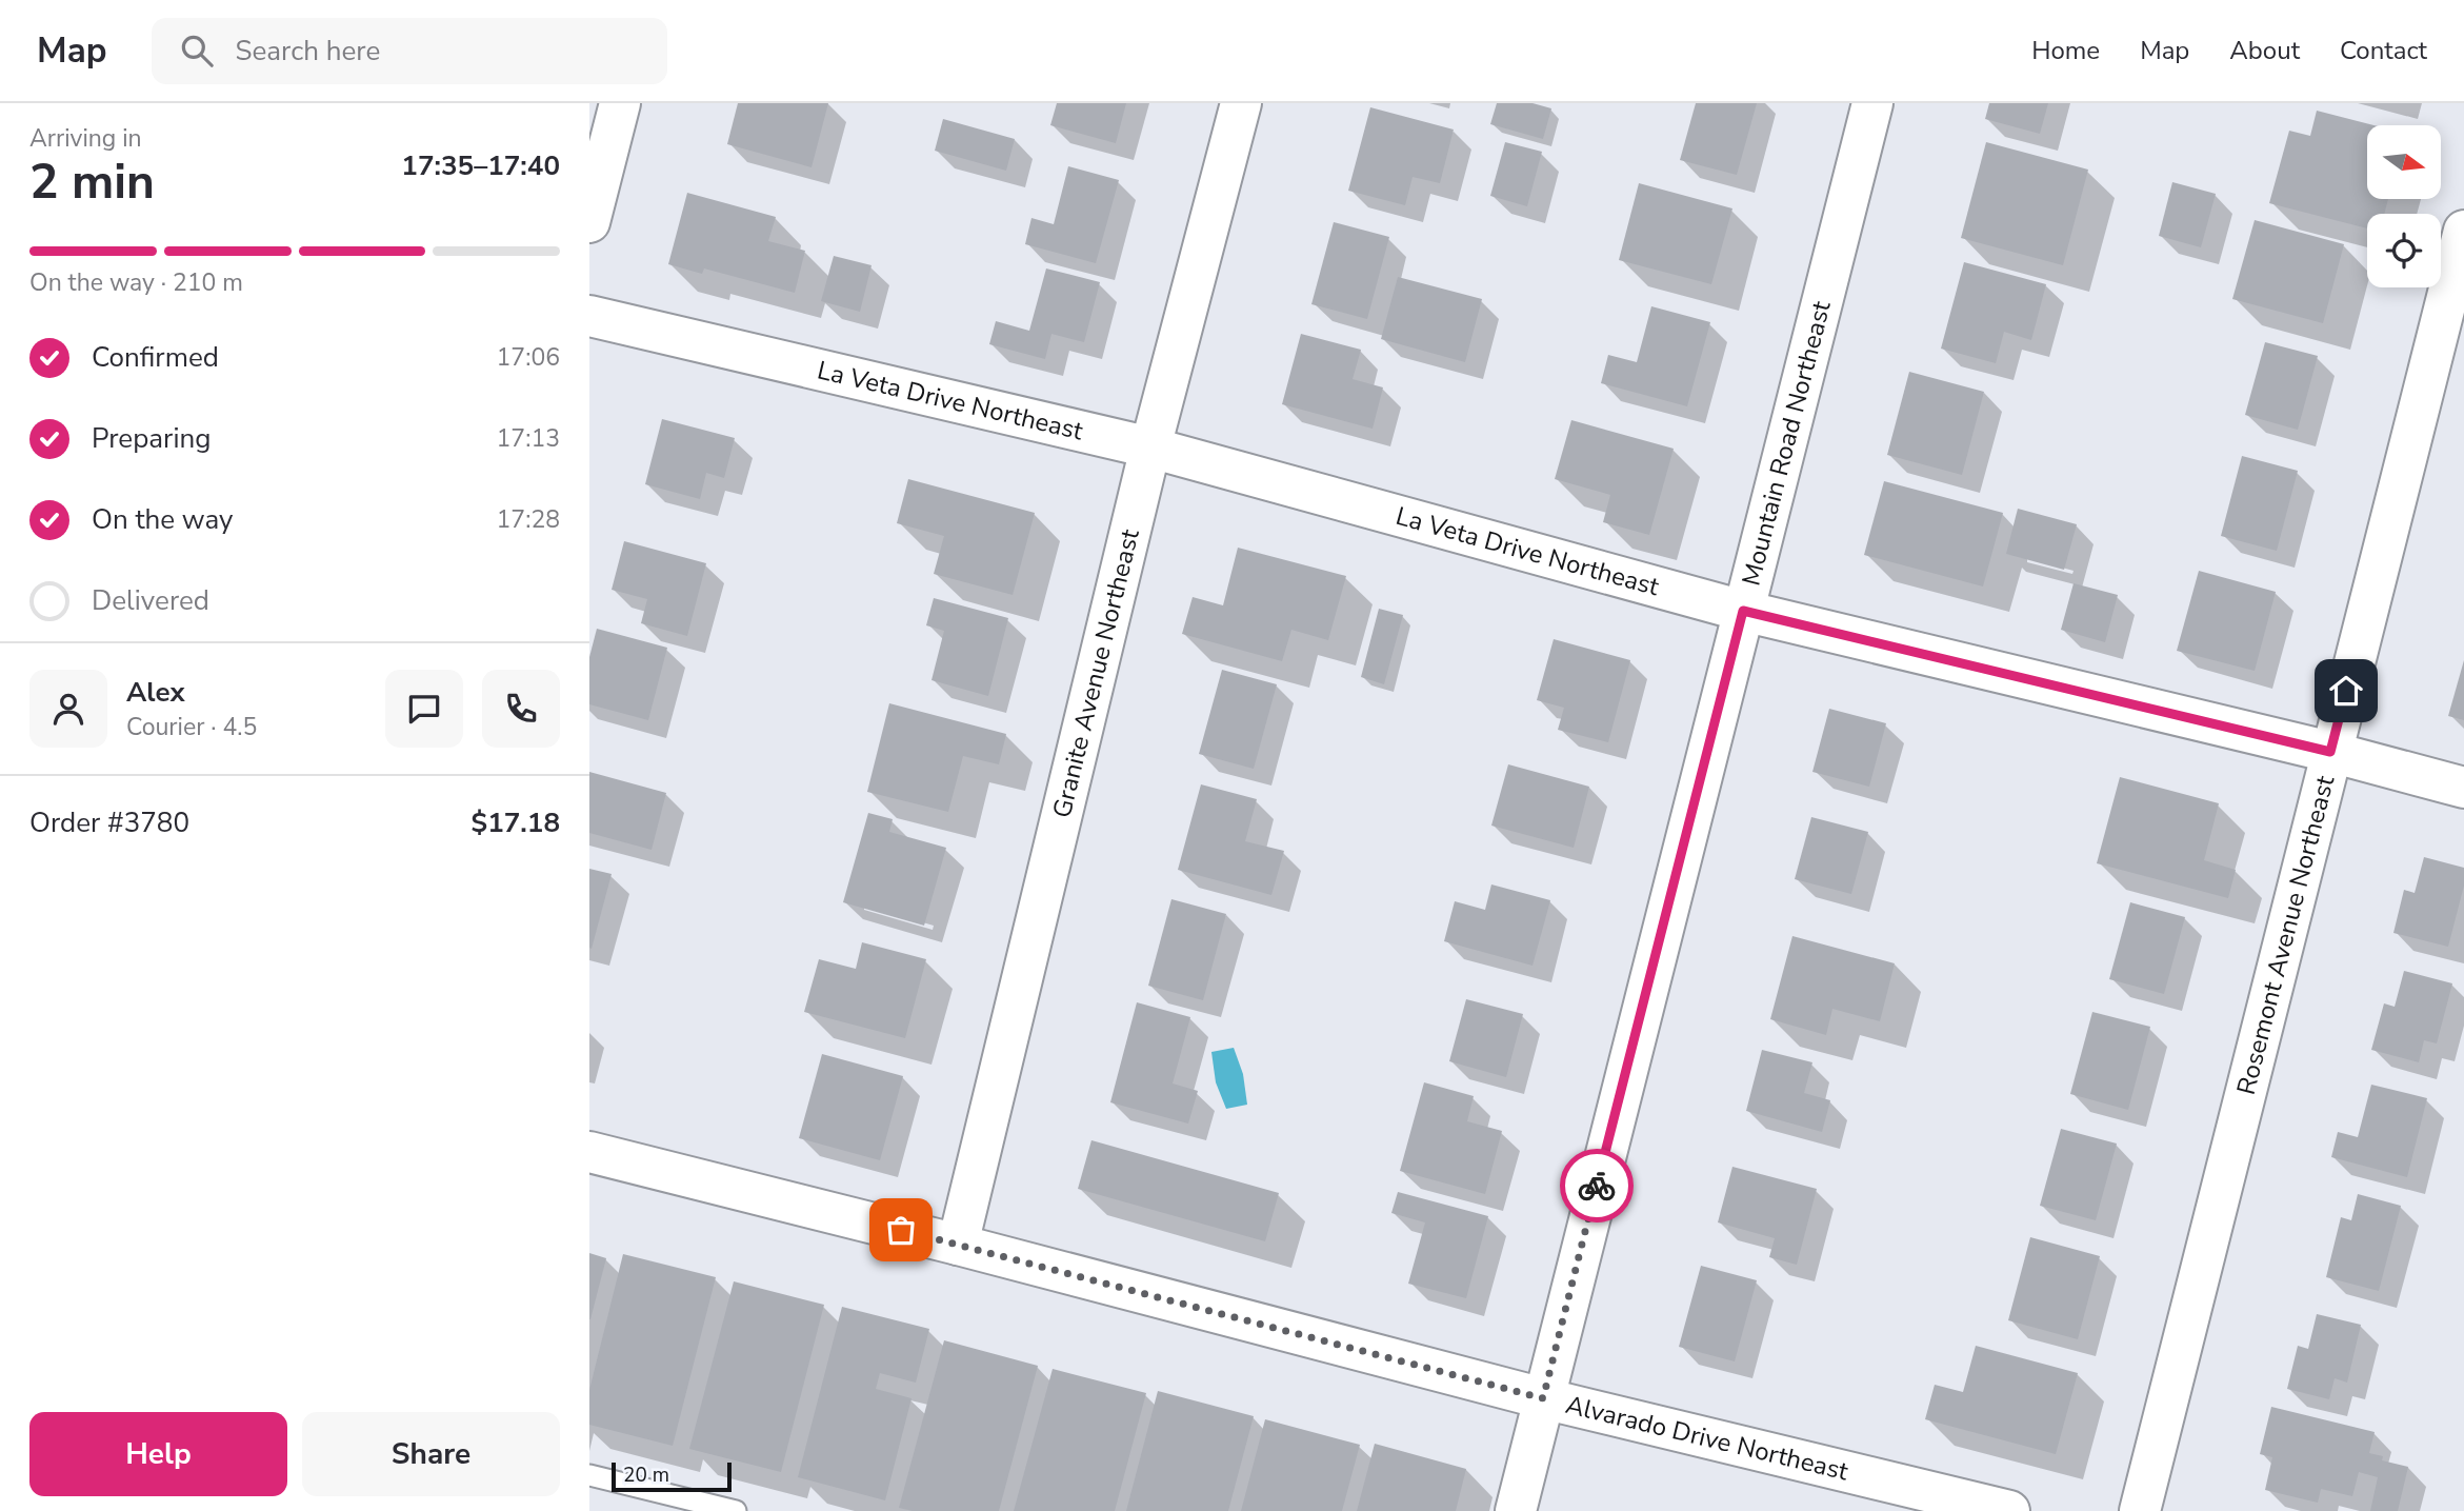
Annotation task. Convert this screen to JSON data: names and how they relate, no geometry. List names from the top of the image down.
{
  "streets": {
    "street": [
      "La Veta Drive Northeast",
      "Mountain Road Northeast",
      "Granite Avenue Northeast",
      "Rosemont Avenue Northeast",
      "Alvarado Drive Northeast"
    ]
  },
  "crossings": [
    ["La Veta Drive Northeast", "Mountain Road Northeast"],
    ["La Veta Drive Northeast", "Granite Avenue Northeast"],
    ["La Veta Drive Northeast", "Rosemont Avenue Northeast"],
    ["Mountain Road Northeast", "Alvarado Drive Northeast"],
    ["Granite Avenue Northeast", "Alvarado Drive Northeast"]
  ],
  "scale_bar": "20 m",
  "north": "right",
  "page": {
    "header": "Map",
    "search": "Search here",
    "nav": [
      "Home",
      "Map",
      "About",
      "Contact"
    ],
    "heading": ["2 min", "Arriving in", "17:35–17:40"],
    "panel": [
      "Alex",
      "Courier · 4.5",
      "Order #3780",
      "$17.18"
    ],
    "bar": "On the way · 210 m",
    "list": [
      ["Confirmed", "17:06"],
      ["Preparing", "17:13"],
      ["On the way", "17:28"],
      "Delivered"
    ],
    "buttons": ["Help", "Share"],
    "scale": "20 m"
  }
}
